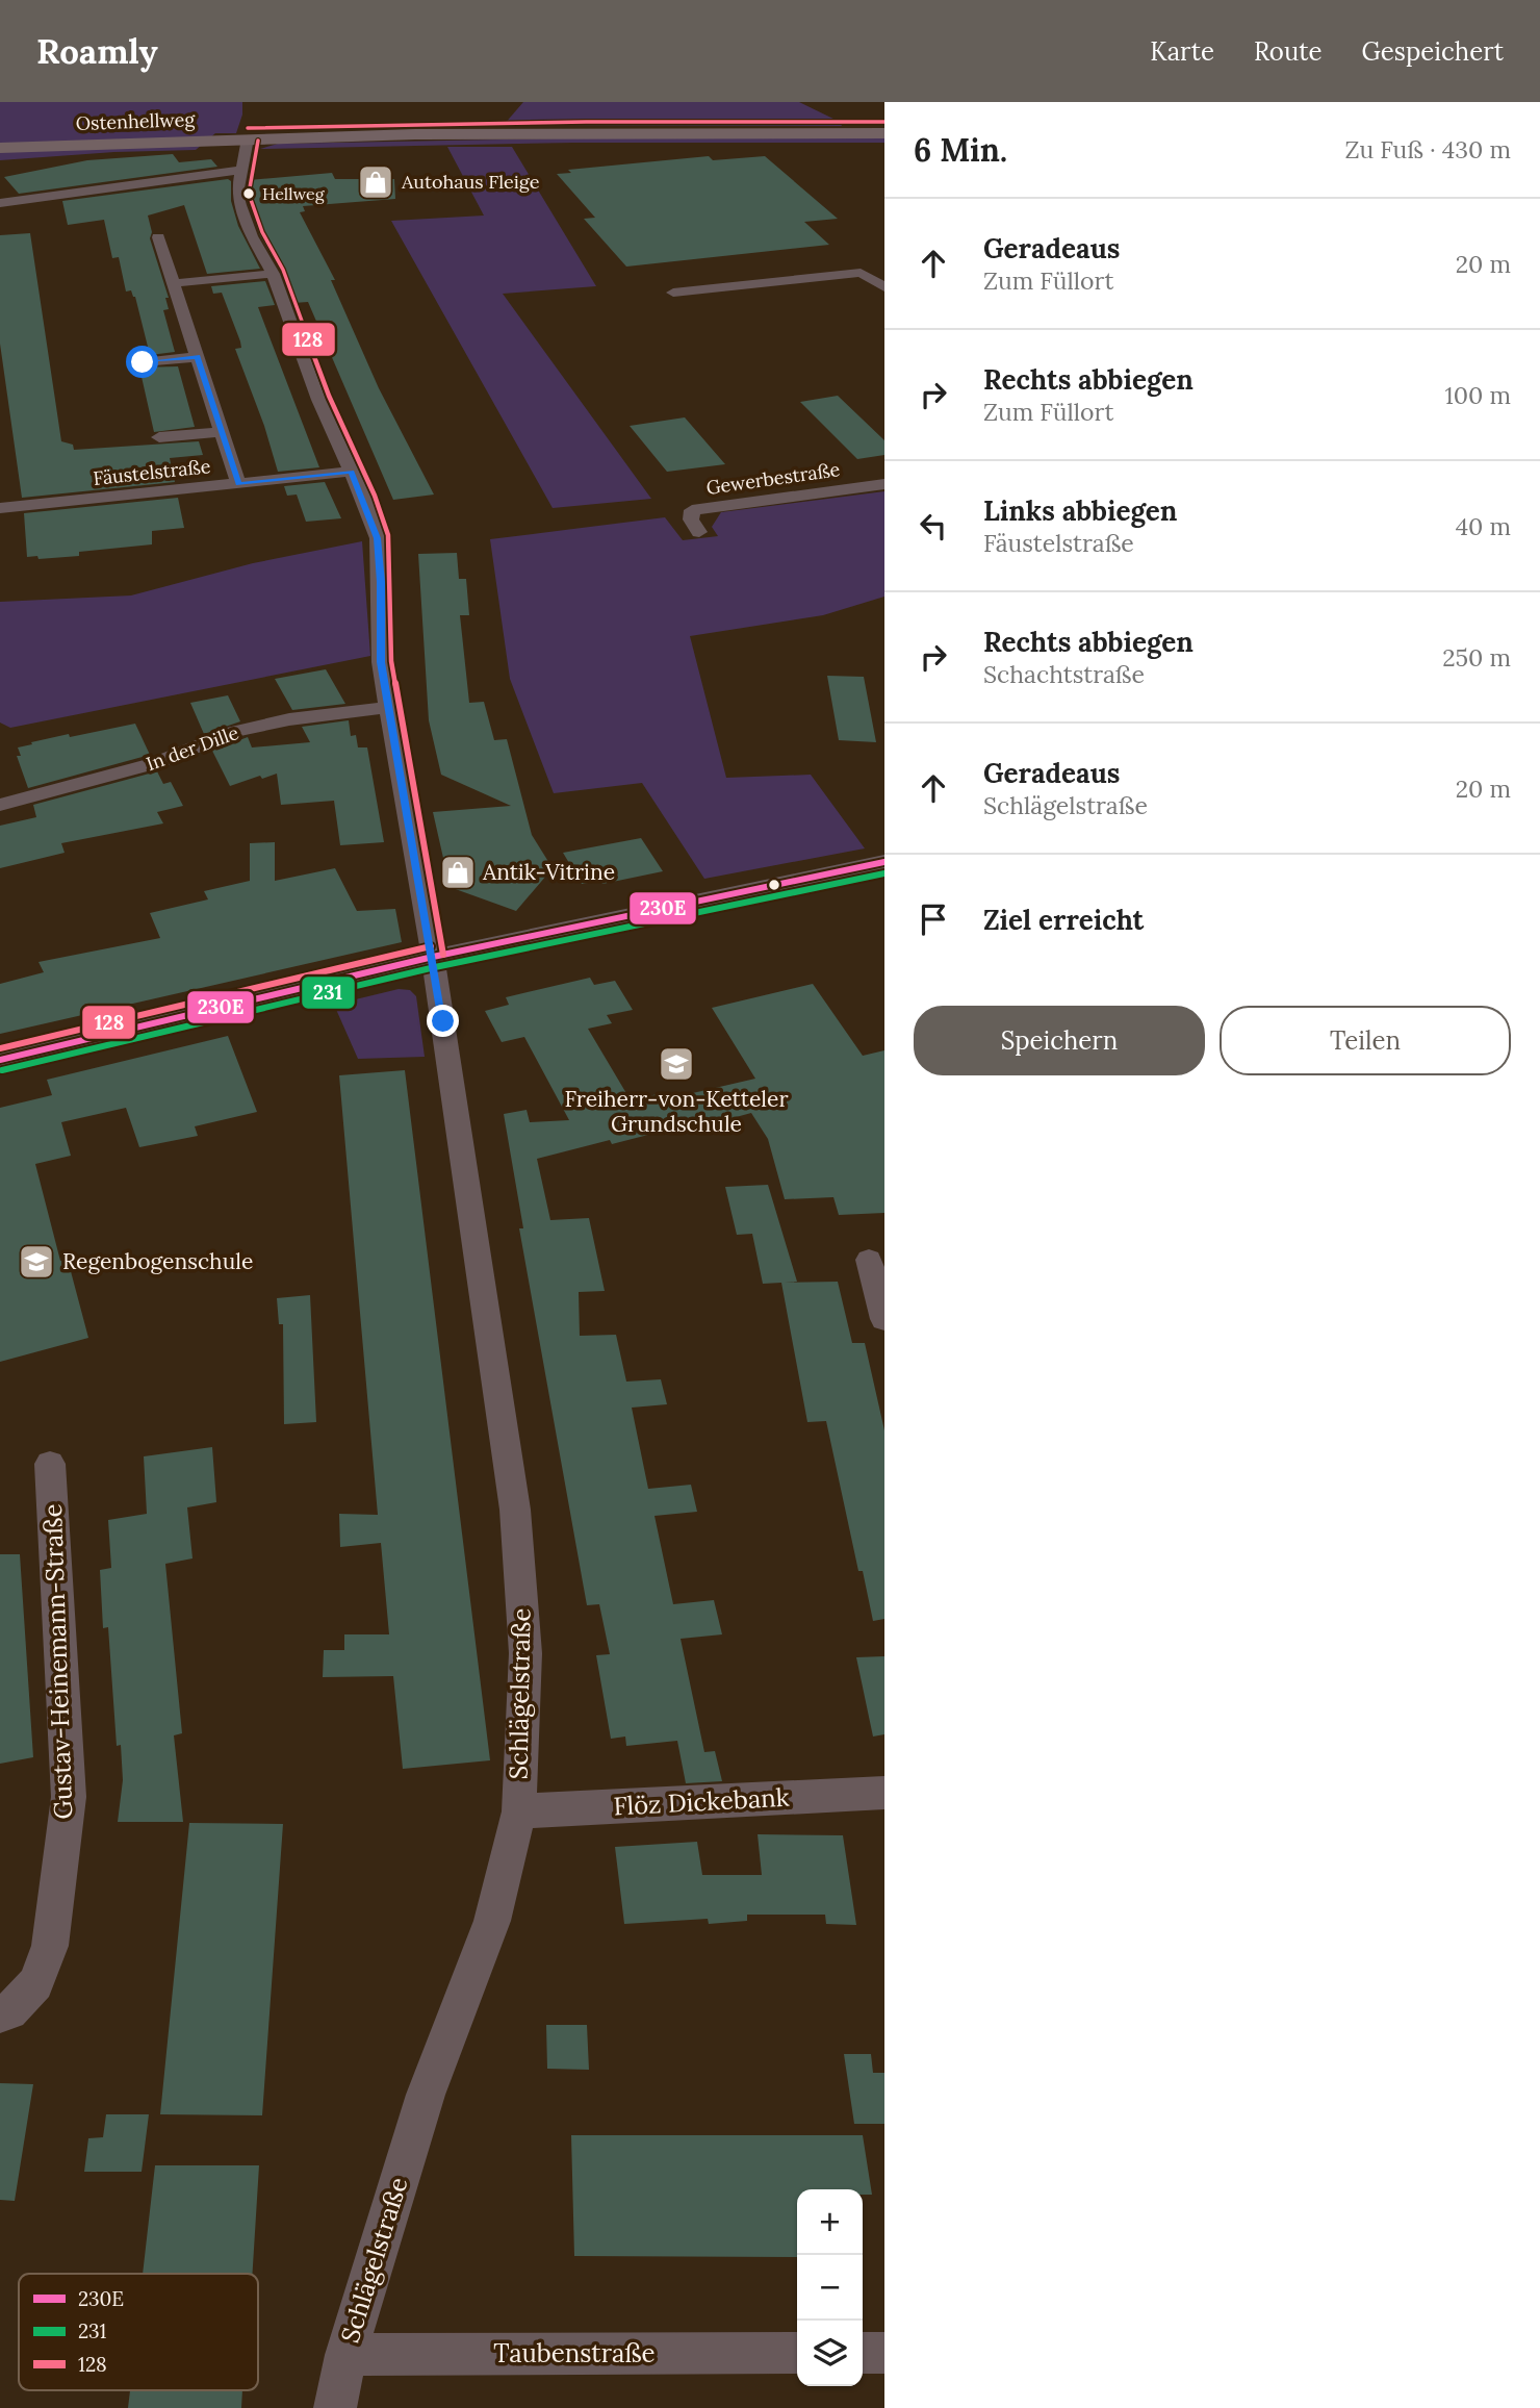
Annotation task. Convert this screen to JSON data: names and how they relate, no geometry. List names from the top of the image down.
{
  "streets": {
    "main road": ["Ostenhellweg"],
    "street": [
      "Fäustelstraße",
      "Gewerbestraße",
      "In der Dille",
      "Gustav-Heinemann-Straße",
      "Schlägelstraße",
      "Flöz Dickebank",
      "Taubenstraße"
    ]
  },
  "crossings": [
    ["Ostenhellweg", "Schlägelstraße"],
    ["Fäustelstraße", "Schlägelstraße"],
    ["In der Dille", "Schlägelstraße"],
    ["Schlägelstraße", "Flöz Dickebank"],
    ["Schlägelstraße", "Taubenstraße"]
  ],
  "places": {
    "shop": ["Autohaus Fleige", "Antik-Vitrine"],
    "other": ["Hellweg"],
    "school or university": ["Freiherr-von-Ketteler Grundschule", "Regenbogenschule"]
  },
  "lines": ["transit line 128", "transit line 230E", "transit line 231"],
  "legend": ["230E", "231", "128"],
  "page": {
    "header": "Roamly",
    "nav": ["Karte", "Route", "Gespeichert"],
    "heading": ["6 Min.", "Zu Fuß · 430 m"],
    "list": [
      ["Geradeaus", "Zum Füllort", "20 m"],
      ["Rechts abbiegen", "Zum Füllort", "100 m"],
      ["Links abbiegen", "Fäustelstraße", "40 m"],
      ["Rechts abbiegen", "Schachtstraße", "250 m"],
      ["Geradeaus", "Schlägelstraße", "20 m"],
      "Ziel erreicht"
    ],
    "buttons": ["Speichern", "Teilen"],
    "map_buttons": ["+", "−"]
  }
}
